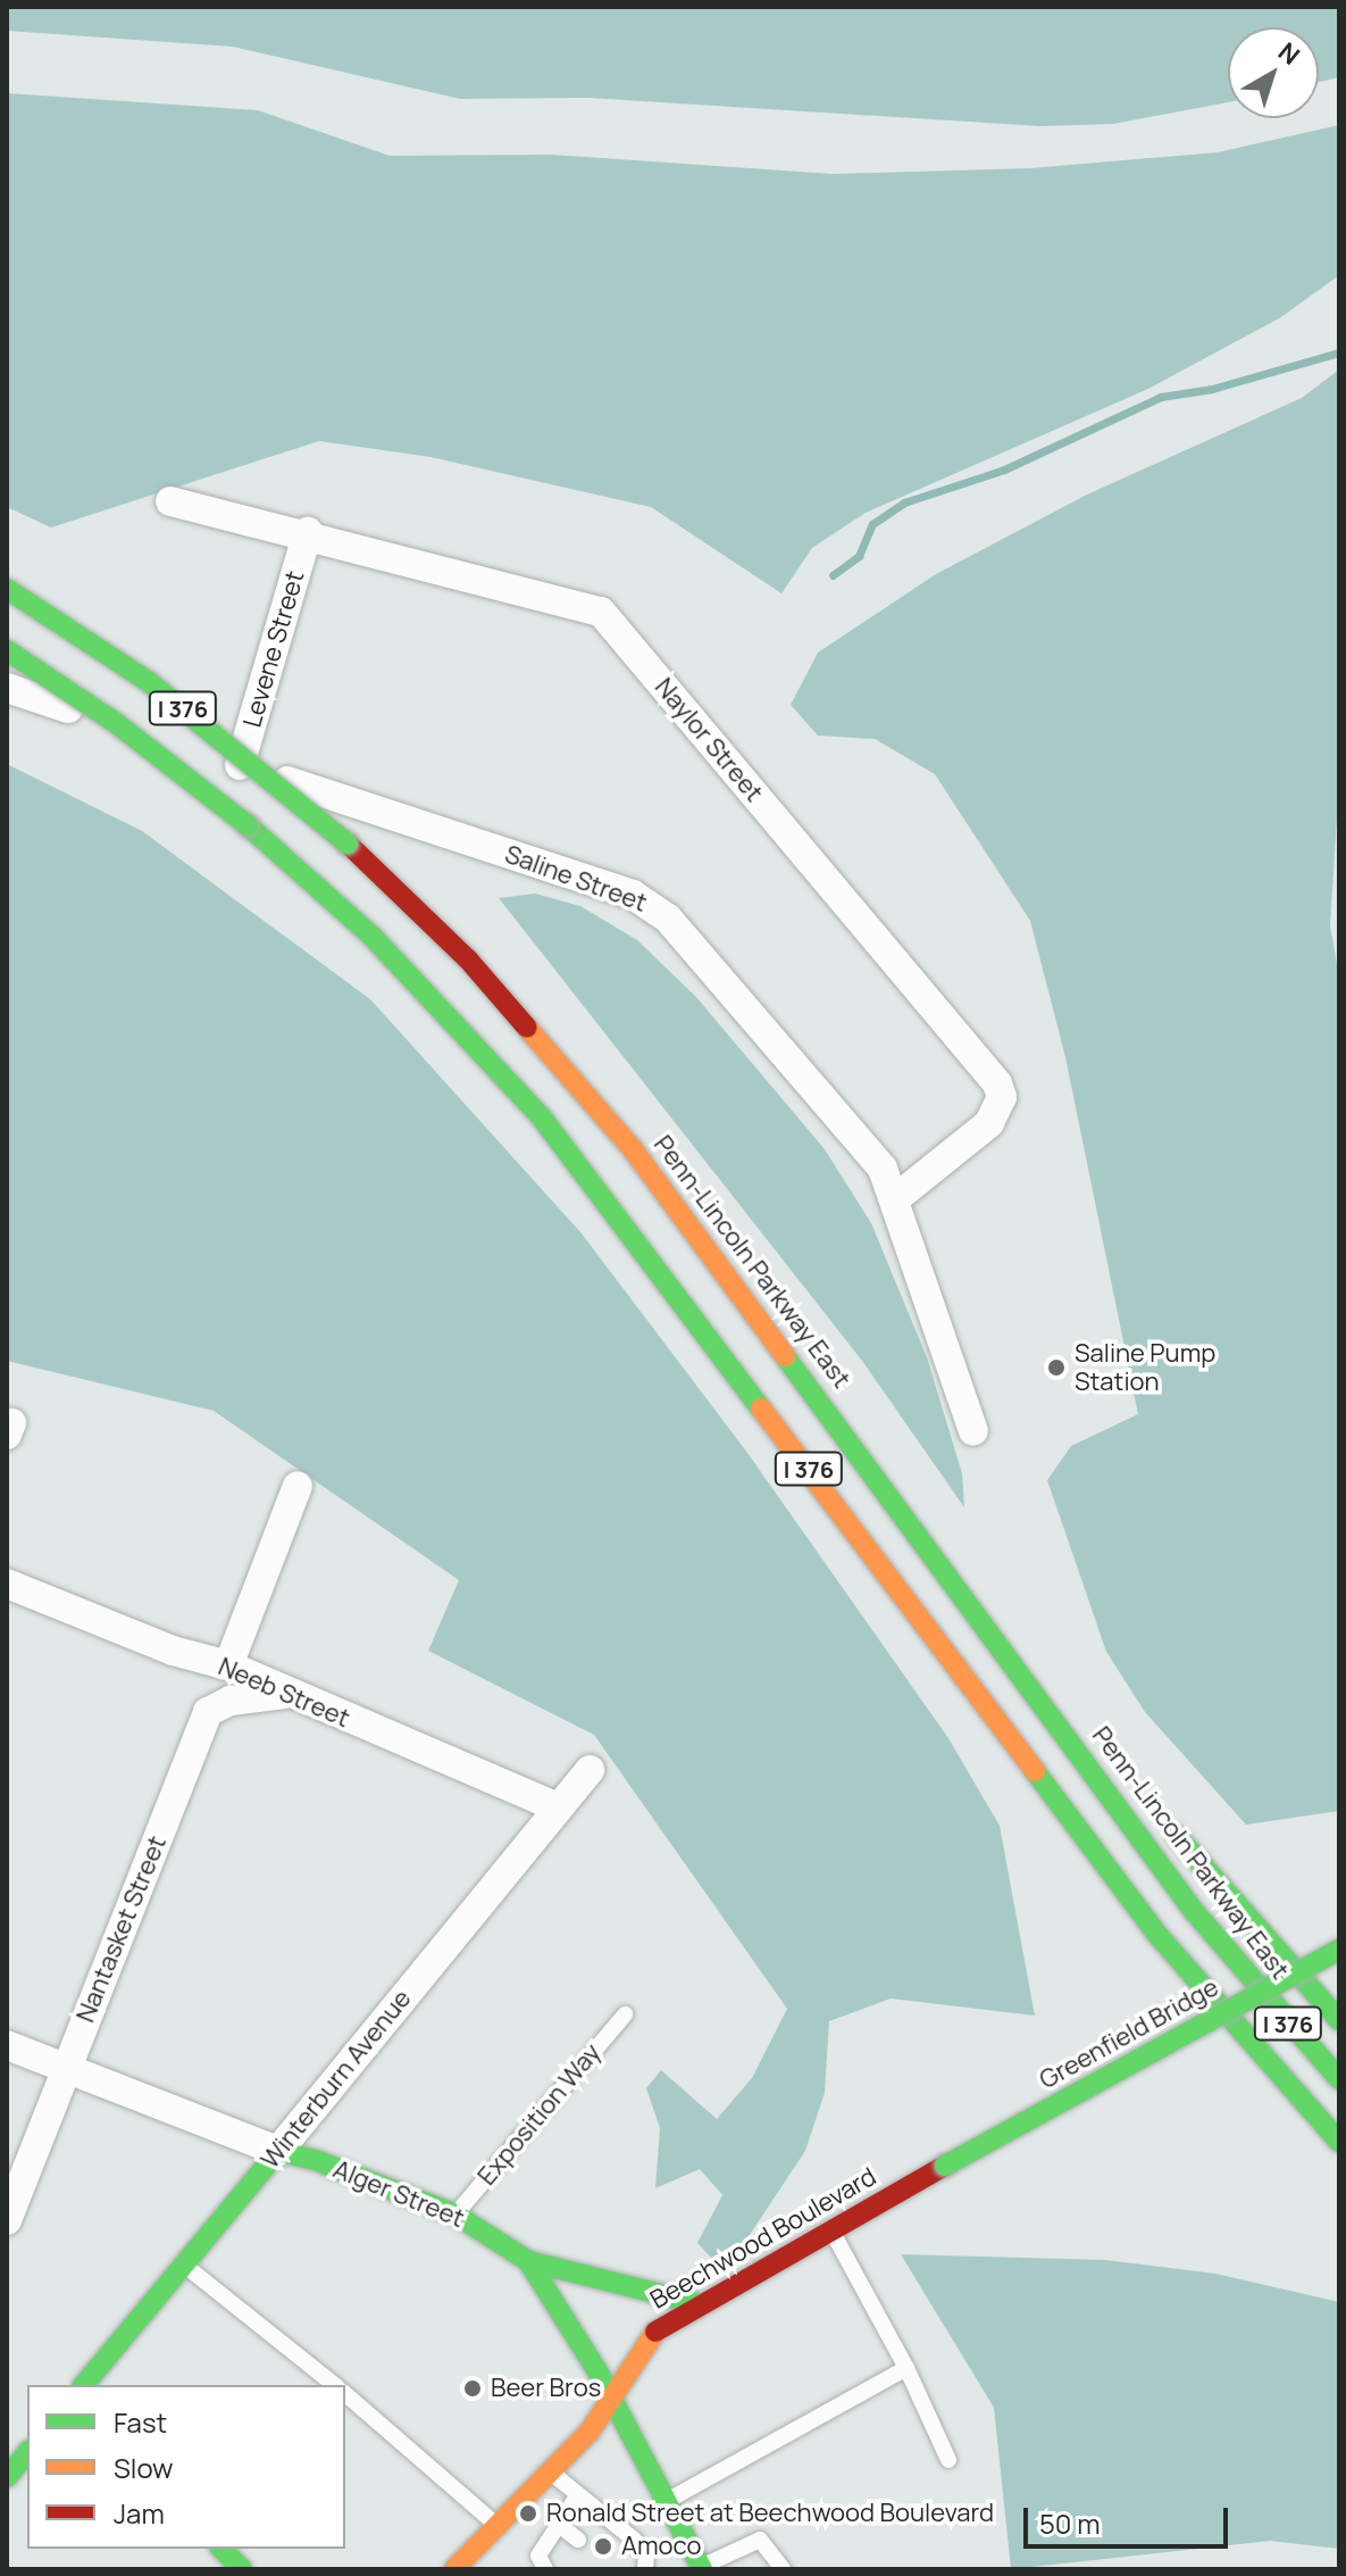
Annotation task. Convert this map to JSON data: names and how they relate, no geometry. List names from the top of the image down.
{
  "streets": {
    "main road": [
      "I 376",
      "Penn-Lincoln Parkway East",
      "Greenfield Bridge",
      "Winterburn Avenue",
      "Alger Street",
      "Beechwood Boulevard"
    ],
    "street": [
      "Levene Street",
      "Naylor Street",
      "Saline Street",
      "Neeb Street",
      "Nantasket Street"
    ],
    "lane": ["Exposition Way"]
  },
  "crossings": [
    ["Levene Street", "Naylor Street"],
    ["Levene Street", "Saline Street"],
    ["Naylor Street", "Saline Street"],
    ["Neeb Street", "Nantasket Street"],
    ["Neeb Street", "Winterburn Avenue"],
    ["Nantasket Street", "Alger Street"],
    ["Greenfield Bridge", "Beechwood Boulevard"],
    ["Winterburn Avenue", "Alger Street"],
    ["Exposition Way", "Alger Street"],
    ["Alger Street", "Beechwood Boulevard"]
  ],
  "places": [
    "Saline Pump Station",
    "Beer Bros",
    "Ronald Street at Beechwood Boulevard",
    "Amoco"
  ],
  "legend": ["Fast", "Slow", "Jam"],
  "scale_bar": "50 m",
  "north": "top right"
}
